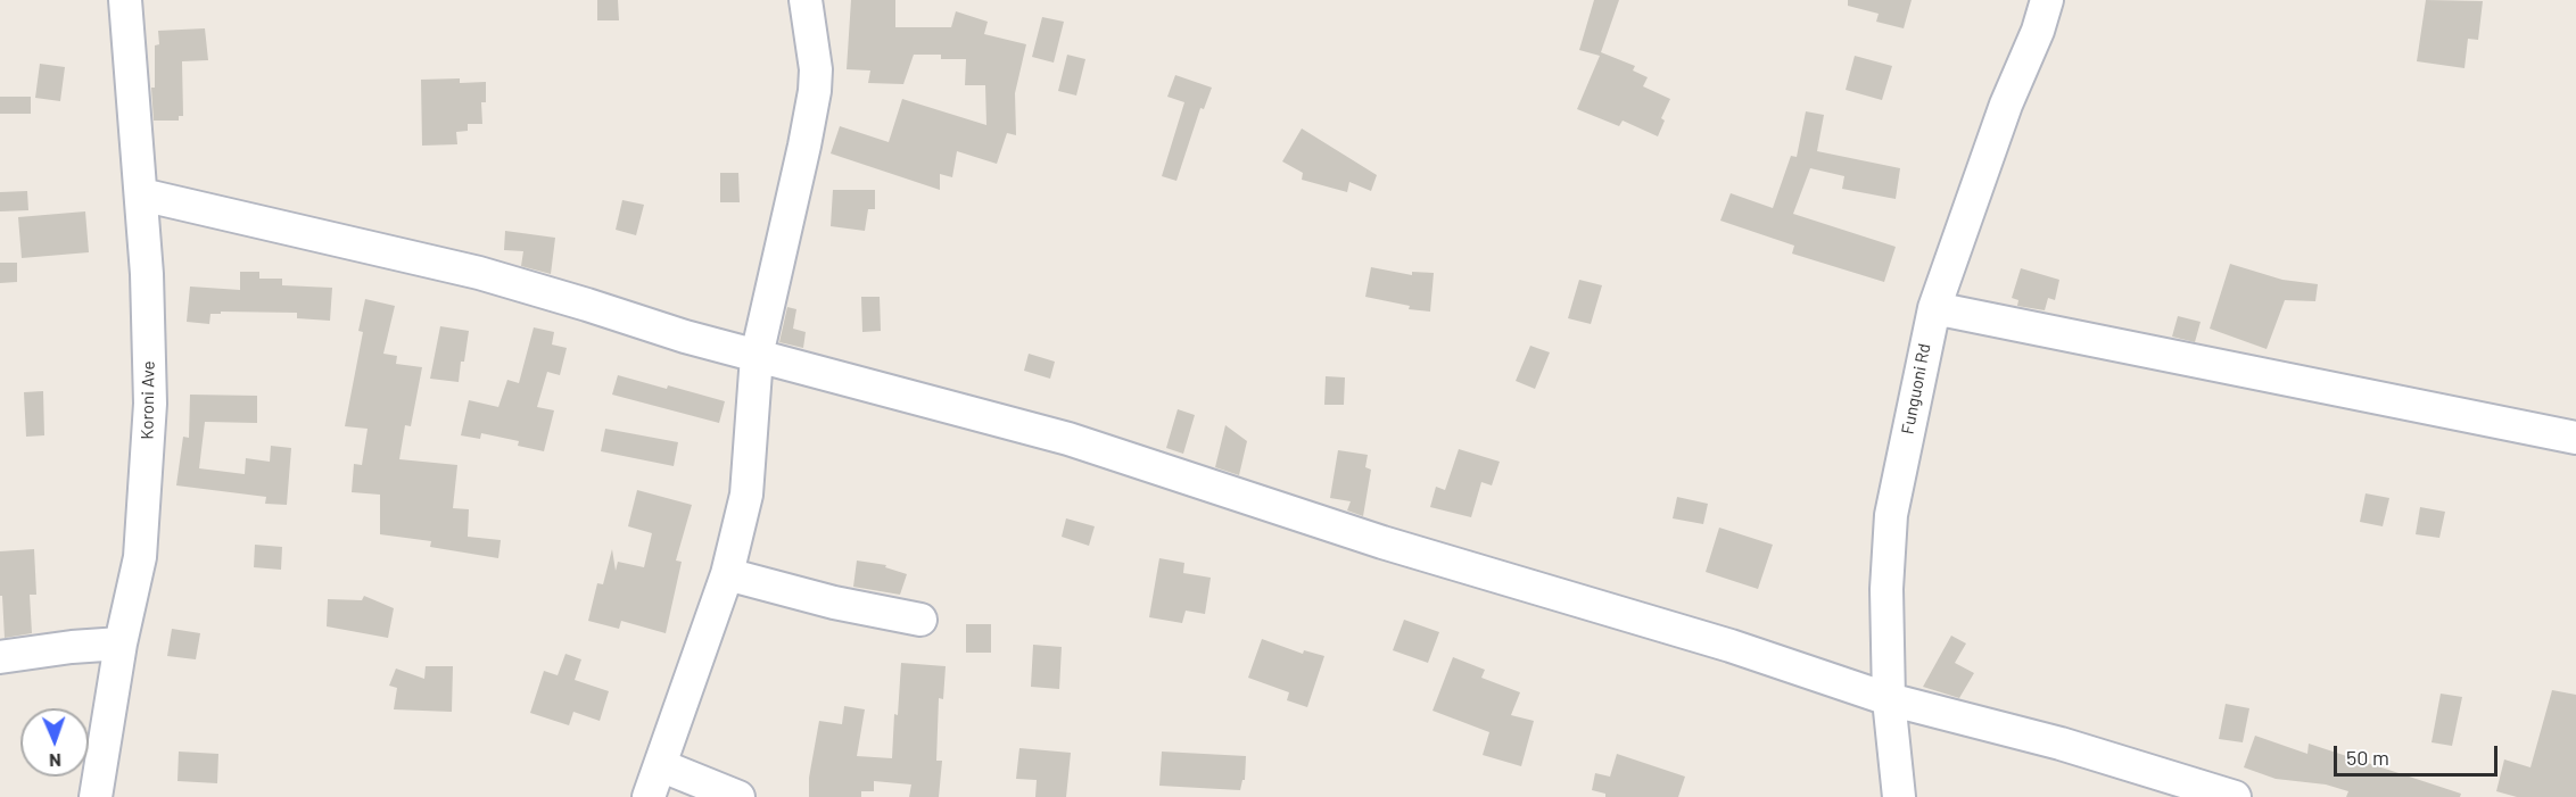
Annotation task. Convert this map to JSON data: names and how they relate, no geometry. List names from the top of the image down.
{
  "streets": {
    "street": ["Funguoni Rd", "Koroni Ave"]
  },
  "scale_bar": "50 m",
  "north": "bottom"
}
